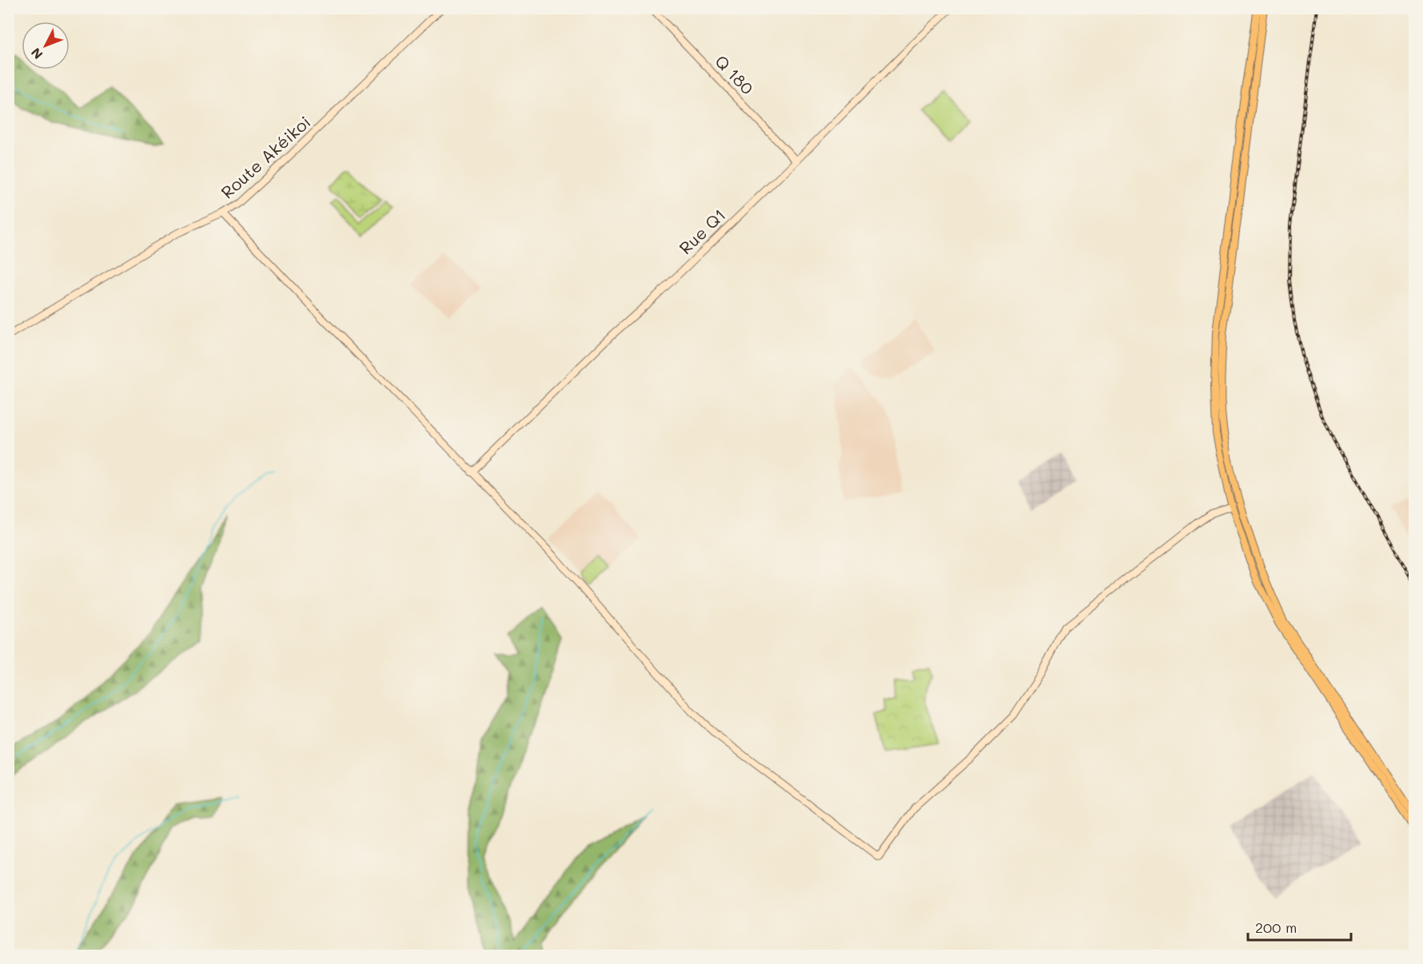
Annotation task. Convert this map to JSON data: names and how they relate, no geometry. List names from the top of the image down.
{
  "streets": {
    "street": ["Q 180", "Route Akéikoi", "Rue Q1"]
  },
  "crossings": [
    ["Q 180", "Rue Q1"]
  ],
  "scale_bar": "200 m",
  "north": "bottom left"
}
